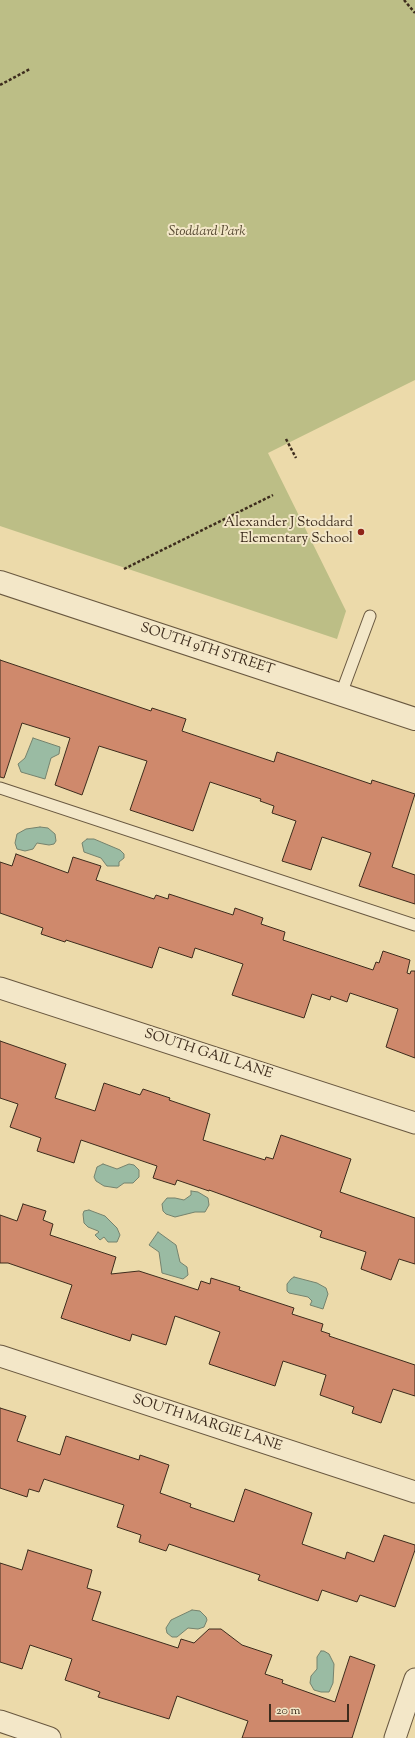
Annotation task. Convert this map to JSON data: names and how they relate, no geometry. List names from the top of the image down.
{
  "streets": {
    "street": ["SOUTH 9TH STREET", "SOUTH GAIL LANE", "SOUTH MARGIE LANE"]
  },
  "parks": ["Stoddard Park"],
  "places": ["Alexander J Stoddard Elementary School"],
  "scale_bar": "20 m"
}
